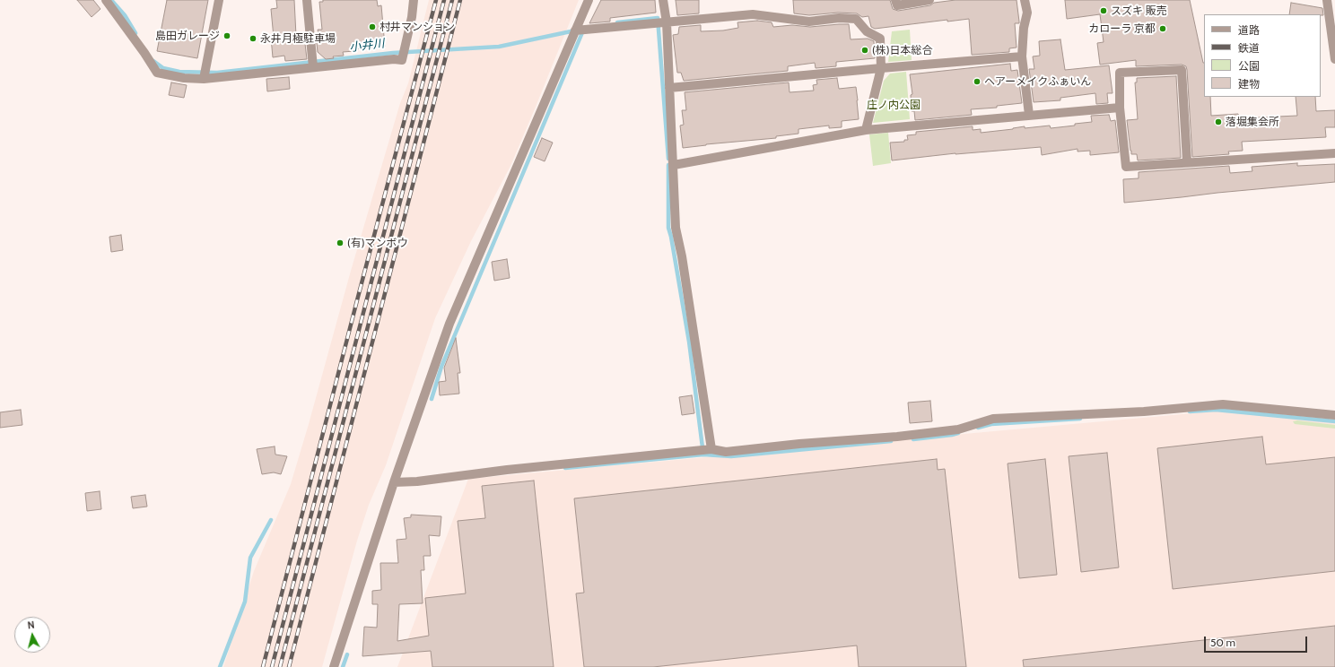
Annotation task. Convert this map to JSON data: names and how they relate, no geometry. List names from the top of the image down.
{
  "water": ["小井川"],
  "parks": ["庄ノ内公園"],
  "places": [
    "スズキ 販売",
    "村井マンション",
    "カローラ 京都",
    "島田ガレージ",
    "永井月極駐車場",
    "(株)日本総合",
    "ヘアーメイクふぁいん",
    "落堀集会所",
    "(有)マンボウ"
  ],
  "legend": [
    "道路",
    "鉄道",
    "公園",
    "建物"
  ],
  "scale_bar": "50 m",
  "north": "top"
}
